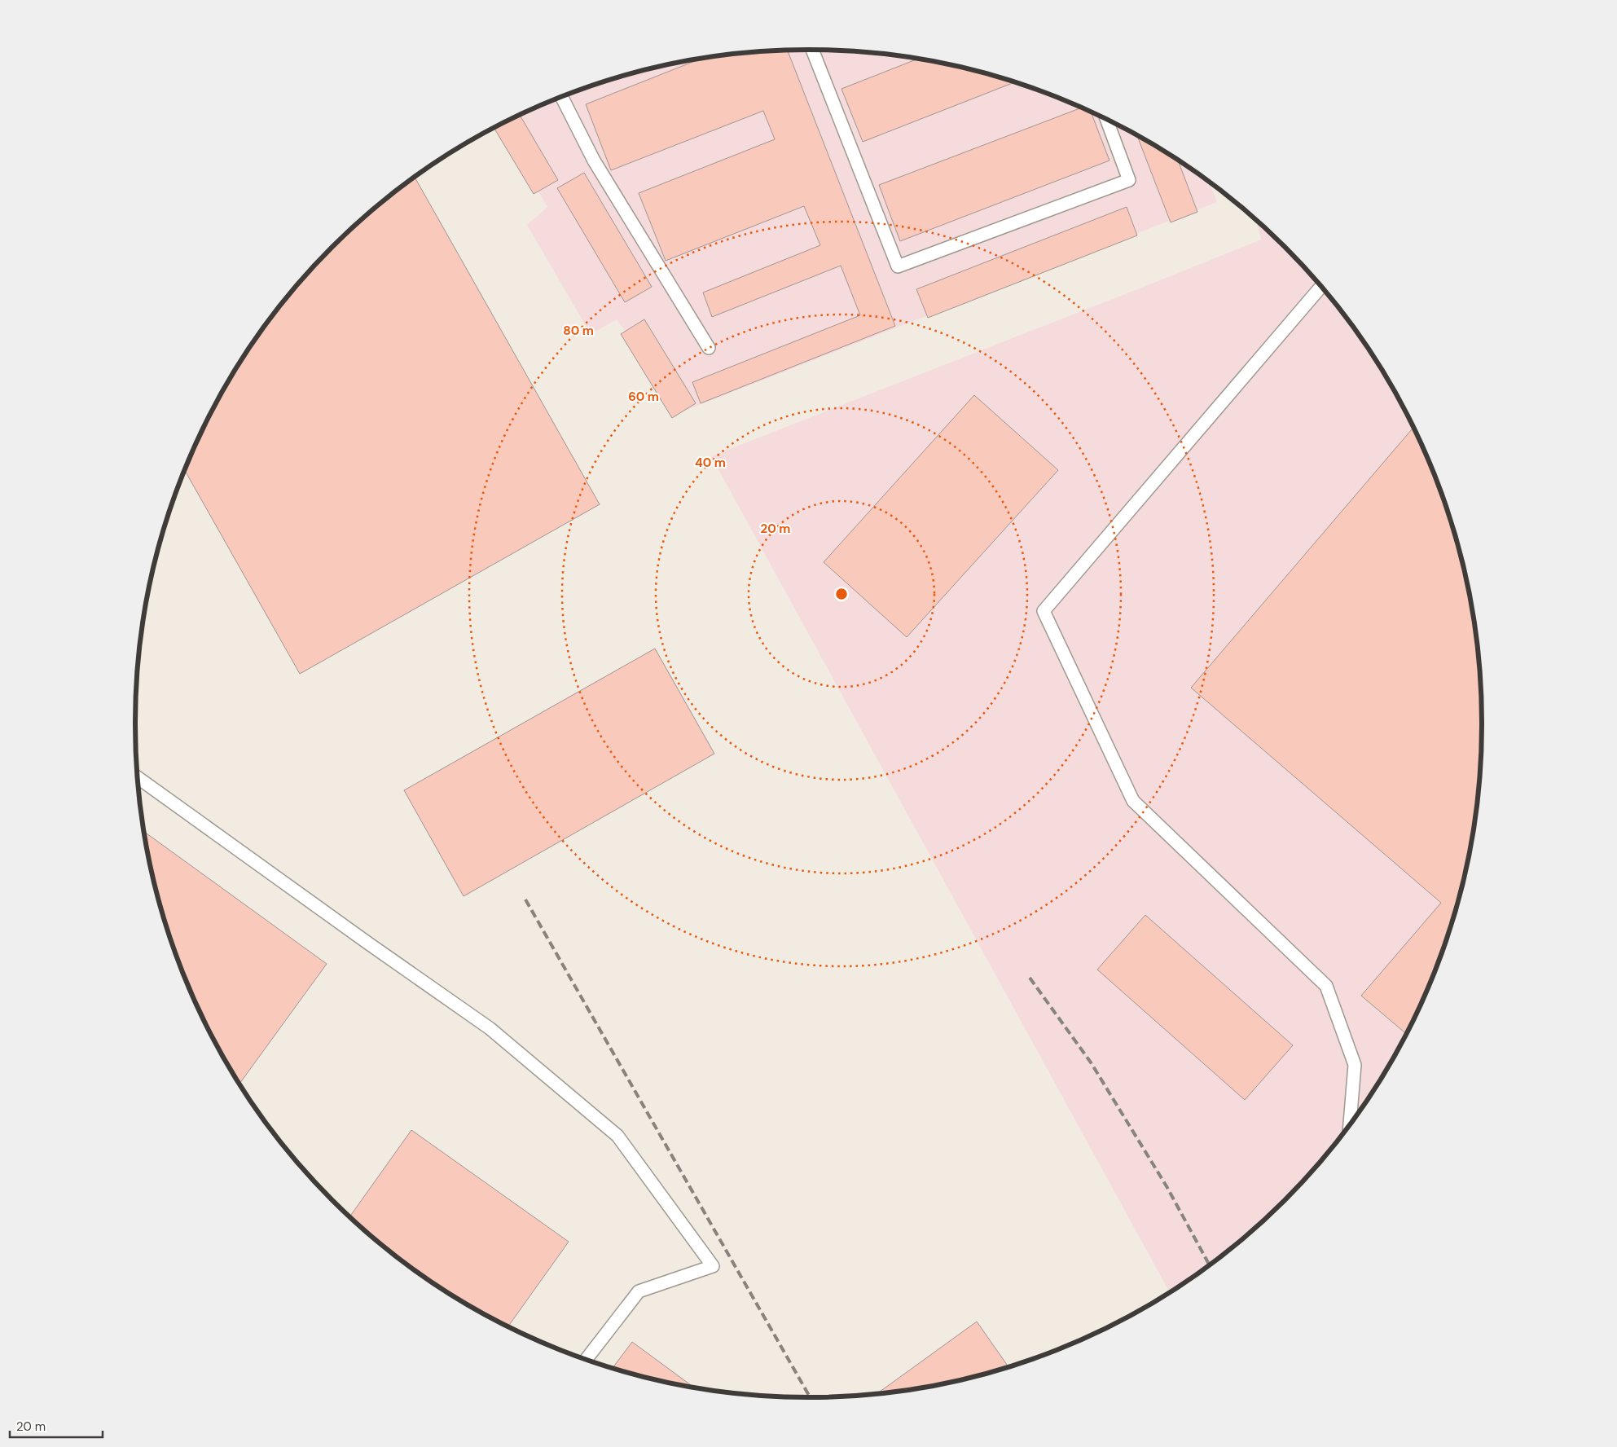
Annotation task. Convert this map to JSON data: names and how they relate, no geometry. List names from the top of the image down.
{
  "scale_bar": "20 m",
  "rings": [
    "80 m",
    "60 m",
    "40 m",
    "20 m"
  ]
}
